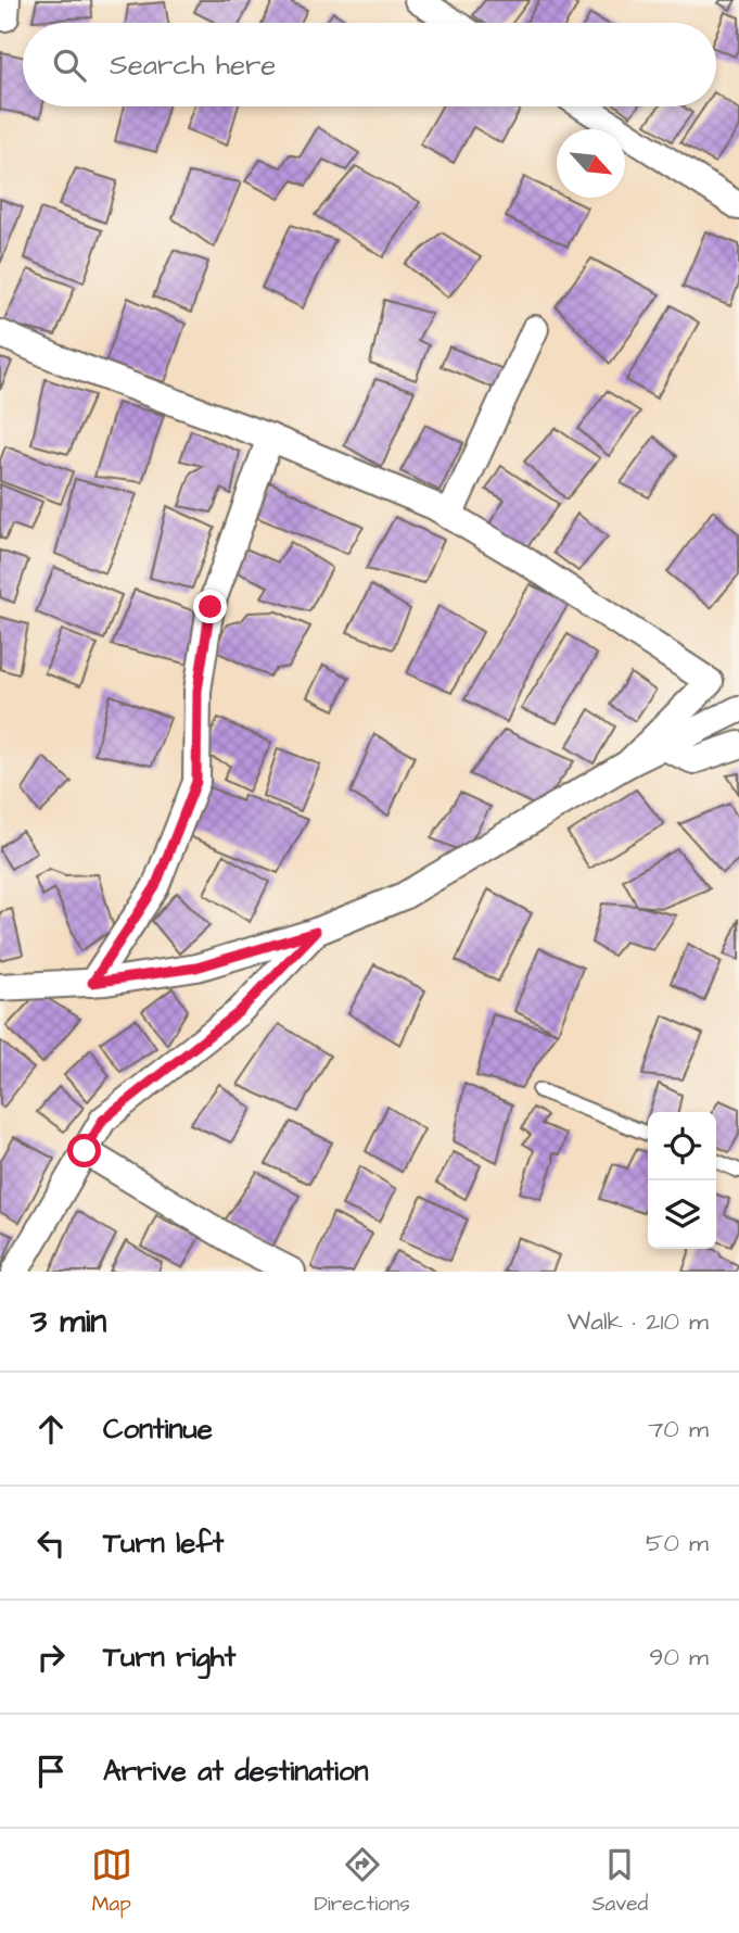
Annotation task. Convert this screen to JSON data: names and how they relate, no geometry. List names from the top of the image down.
{
  "north": "bottom right",
  "page": {
    "search": "Search here",
    "heading": ["3 min", "Walk · 210 m"],
    "list": [
      ["Continue", "70 m"],
      ["Turn left", "50 m"],
      ["Turn right", "90 m"],
      "Arrive at destination"
    ],
    "nav": ["Map", "Directions", "Saved"]
  }
}
